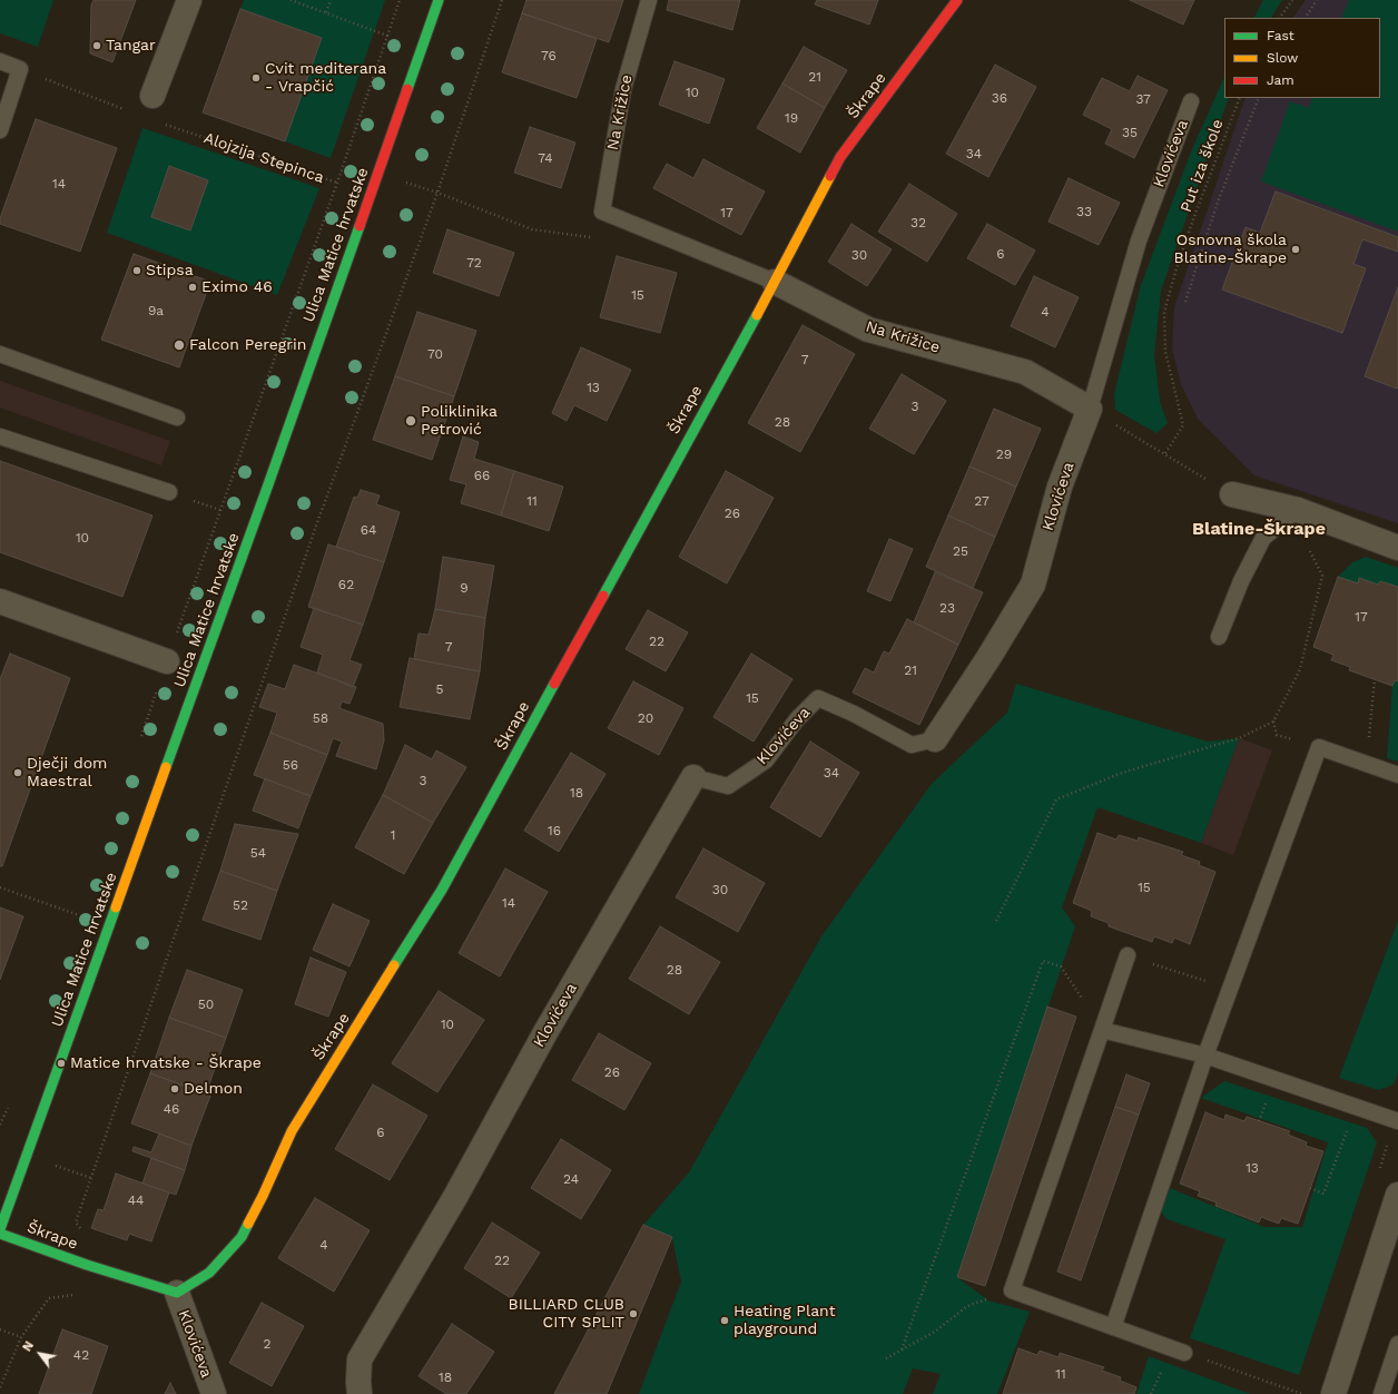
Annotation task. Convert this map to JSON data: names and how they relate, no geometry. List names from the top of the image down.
{
  "streets": {
    "street": [
      "Škrape",
      "Na Križice",
      "Klovićeva",
      "Ulica Matice hrvatske"
    ],
    "path": ["Alojzija Stepinca", "Put iza škole"]
  },
  "crossings": [
    ["Škrape", "Na Križice"],
    ["Škrape", "Klovićeva"],
    ["Na Križice", "Klovićeva"]
  ],
  "districts": ["Blatine-Škrape"],
  "places": [
    "Tangar",
    "Cvit mediterana - Vrapčić",
    "Osnovna škola Blatine-Škrape",
    "Stipsa",
    "Eximo 46",
    "Falcon Peregrin",
    "Poliklinika Petrović",
    "Dječji dom Maestral",
    "Matice hrvatske - Škrape",
    "Delmon",
    "BILLIARD CLUB CITY SPLIT",
    "Heating Plant playground"
  ],
  "house_numbers": [
    "76",
    "21",
    "10",
    "36",
    "37",
    "19",
    "35",
    "34",
    "74",
    "14",
    "33",
    "17",
    "32",
    "6",
    "30",
    "72",
    "15",
    "9a",
    "4",
    "70",
    "7",
    "13",
    "3",
    "28",
    "29",
    "66",
    "11",
    "27",
    "26",
    "64",
    "10",
    "25",
    "62",
    "9",
    "23",
    "17",
    "22",
    "7",
    "21",
    "5",
    "15",
    "58",
    "20",
    "56",
    "34",
    "3",
    "18",
    "16",
    "1",
    "54",
    "15",
    "30",
    "14",
    "52",
    "28",
    "50",
    "10",
    "26",
    "46",
    "6",
    "13",
    "24",
    "44",
    "4",
    "22",
    "2",
    "42",
    "11",
    "18"
  ],
  "legend": ["Fast", "Slow", "Jam"],
  "north": "top left"
}
